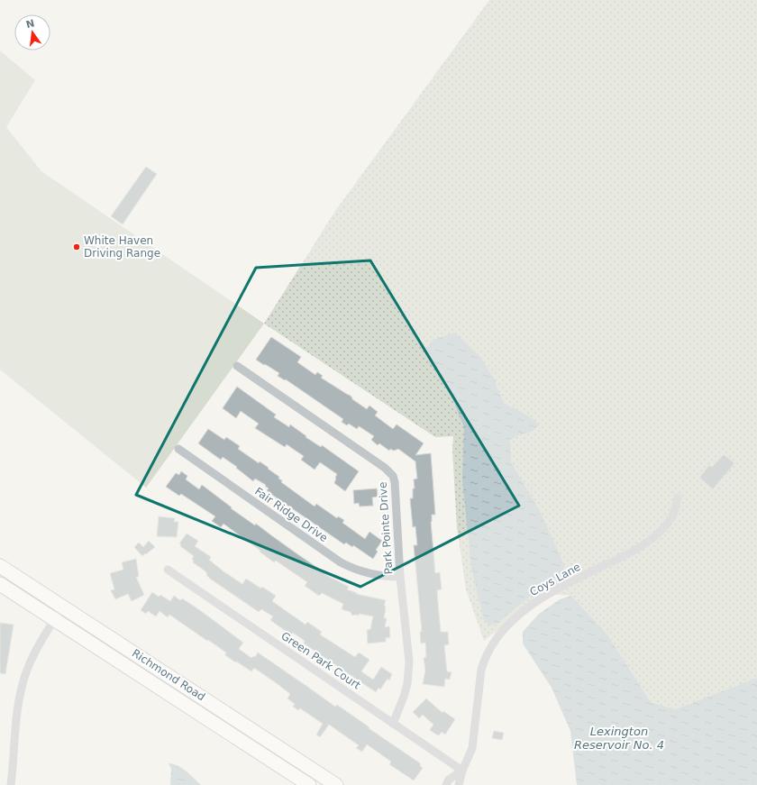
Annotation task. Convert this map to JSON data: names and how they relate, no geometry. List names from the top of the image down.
{
  "streets": {
    "highway": ["Richmond Road"],
    "street": [
      "Fair Ridge Drive",
      "Park Pointe Drive",
      "Coys Lane",
      "Green Park Court"
    ]
  },
  "crossings": [
    ["Fair Ridge Drive", "Park Pointe Drive"],
    ["Park Pointe Drive", "Green Park Court"],
    ["Coys Lane", "Green Park Court"]
  ],
  "water": ["Lexington Reservoir No. 4"],
  "places": ["White Haven Driving Range"],
  "north": "top"
}
